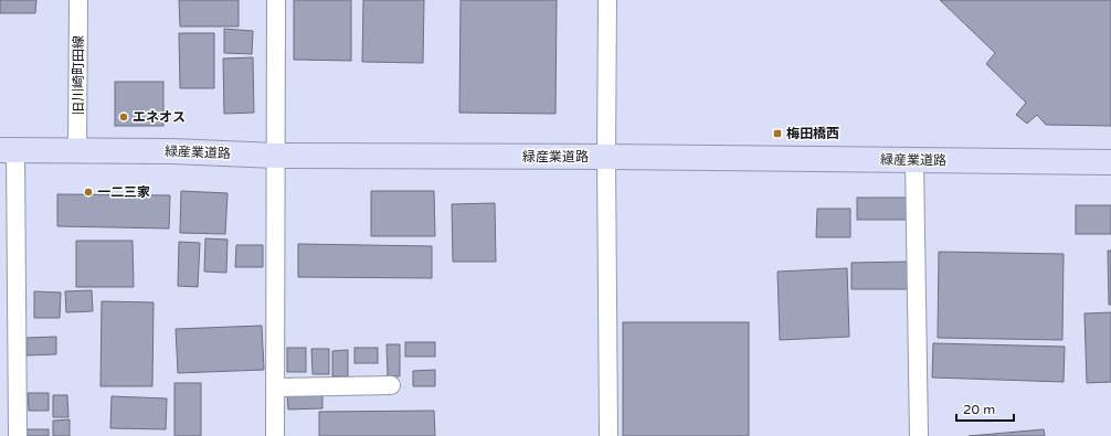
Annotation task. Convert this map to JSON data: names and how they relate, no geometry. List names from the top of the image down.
{
  "streets": {
    "street": ["旧川崎町田線", "緑産業道路"]
  },
  "crossings": [
    ["旧川崎町田線", "緑産業道路"]
  ],
  "places": {
    "other": ["エネオス", "一二三家"],
    "transit": ["梅田橋西"]
  },
  "scale_bar": "20 m"
}
